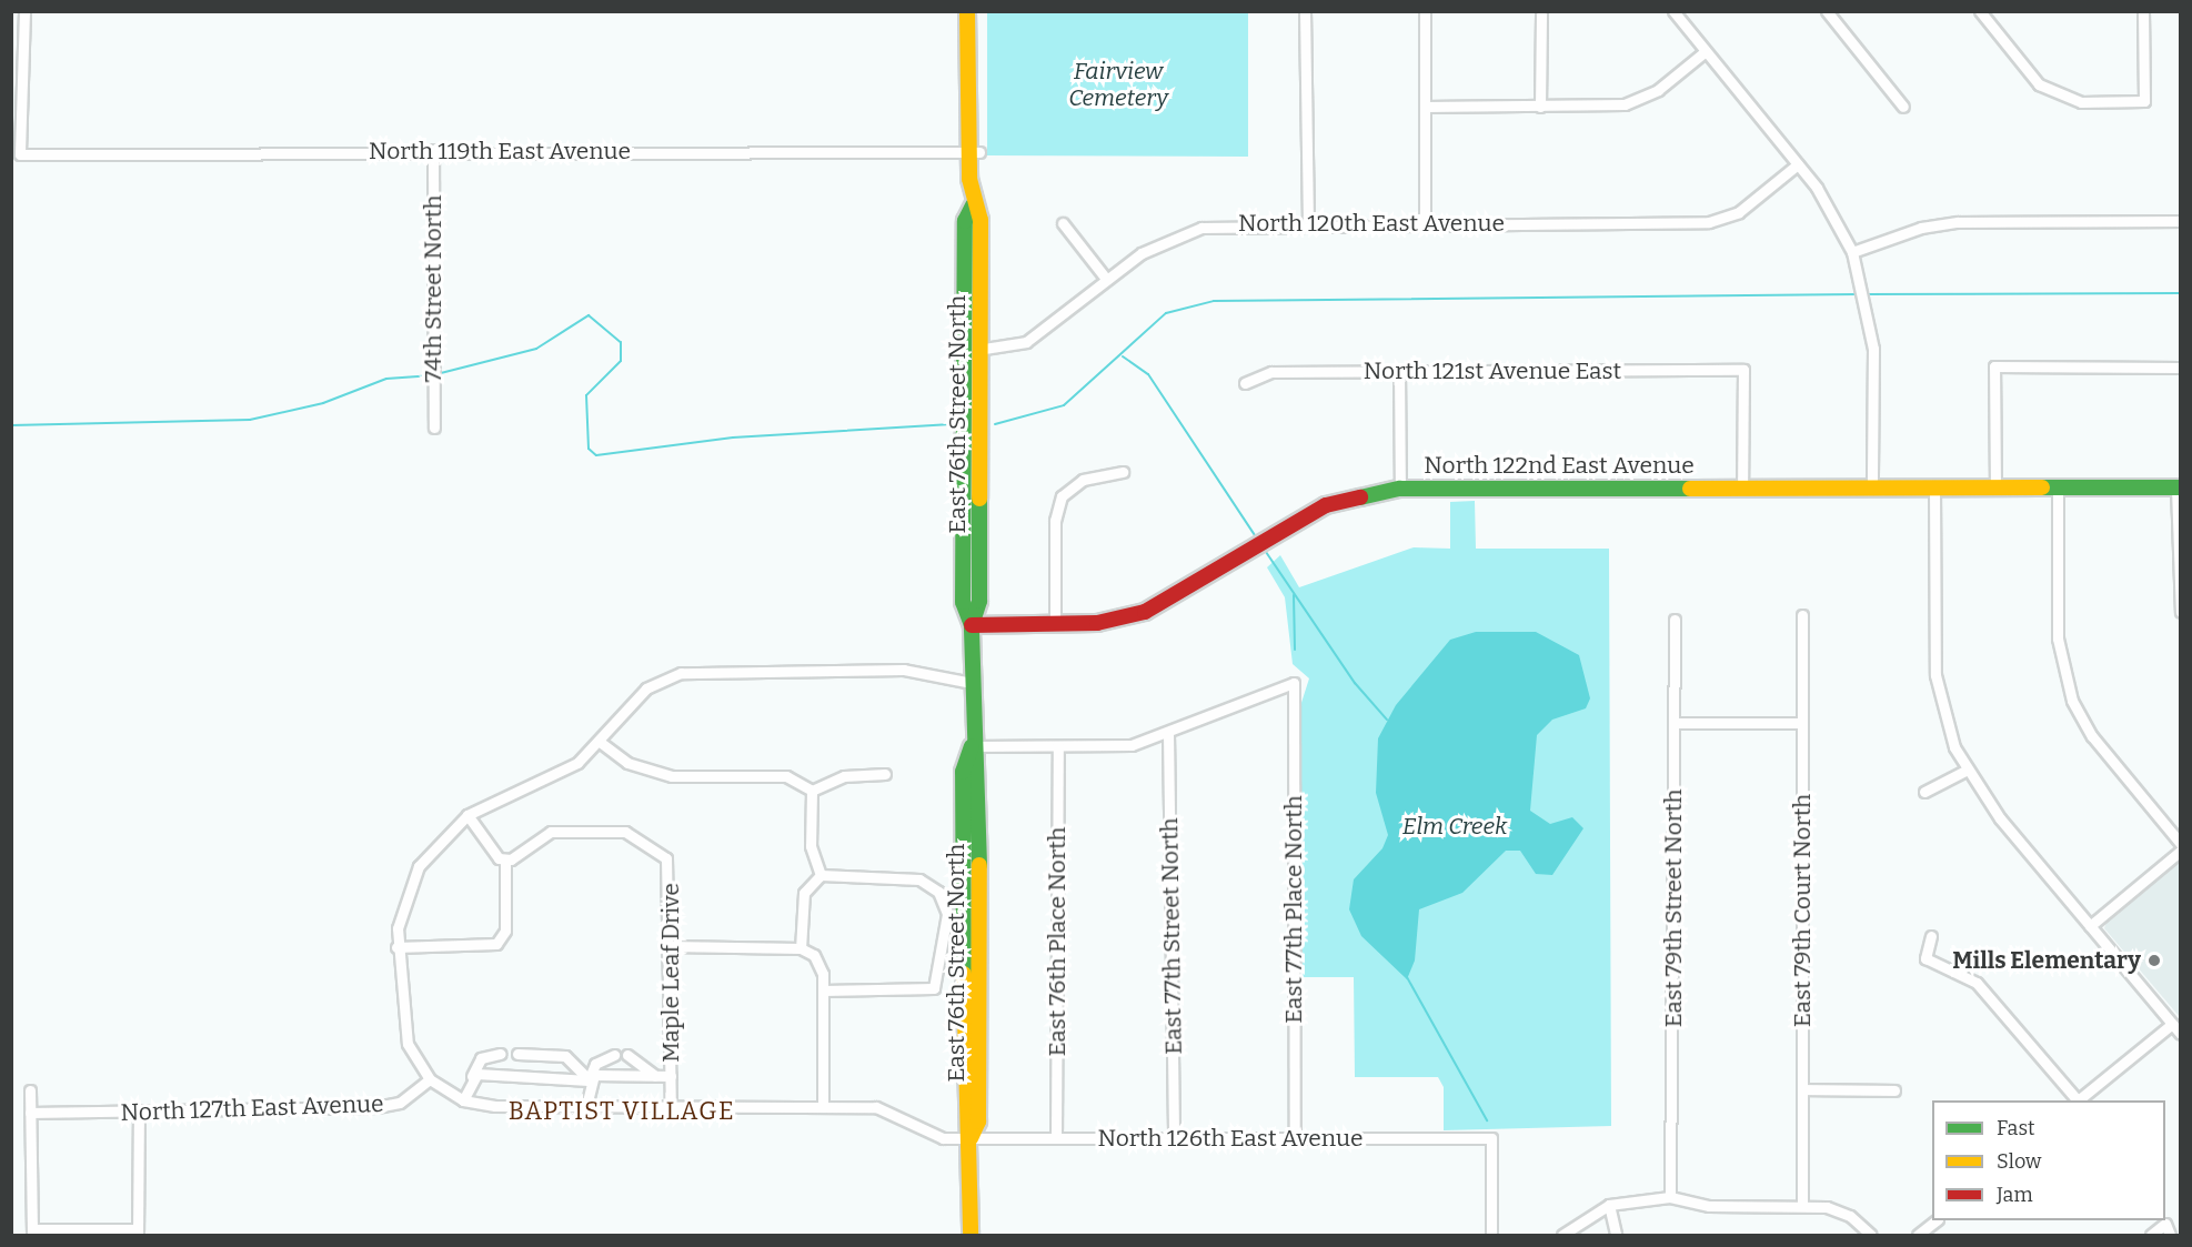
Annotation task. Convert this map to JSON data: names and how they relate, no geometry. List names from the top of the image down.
{
  "streets": {
    "main road": ["East 76th Street North", "North 122nd East Avenue"],
    "street": [
      "North 119th East Avenue",
      "North 120th East Avenue",
      "74th Street North",
      "North 121st Avenue East",
      "East 79th Street North",
      "East 77th Place North",
      "East 79th Court North",
      "East 77th Street North",
      "East 76th Place North",
      "Maple Leaf Drive",
      "North 127th East Avenue",
      "North 126th East Avenue"
    ]
  },
  "crossings": [
    ["North 119th East Avenue", "74th Street North"],
    ["North 119th East Avenue", "East 76th Street North"],
    ["North 120th East Avenue", "East 76th Street North"],
    ["North 121st Avenue East", "North 122nd East Avenue"],
    ["East 76th Street North", "North 122nd East Avenue"],
    ["East 76th Street North", "North 126th East Avenue"],
    ["East 77th Place North", "East 77th Street North"],
    ["East 77th Place North", "North 126th East Avenue"],
    ["East 77th Street North", "North 126th East Avenue"],
    ["East 76th Place North", "North 126th East Avenue"]
  ],
  "districts": ["BAPTIST VILLAGE"],
  "parks": ["Fairview Cemetery", "Elm Creek"],
  "places": ["Mills Elementary"],
  "legend": ["Fast", "Slow", "Jam"]
}
